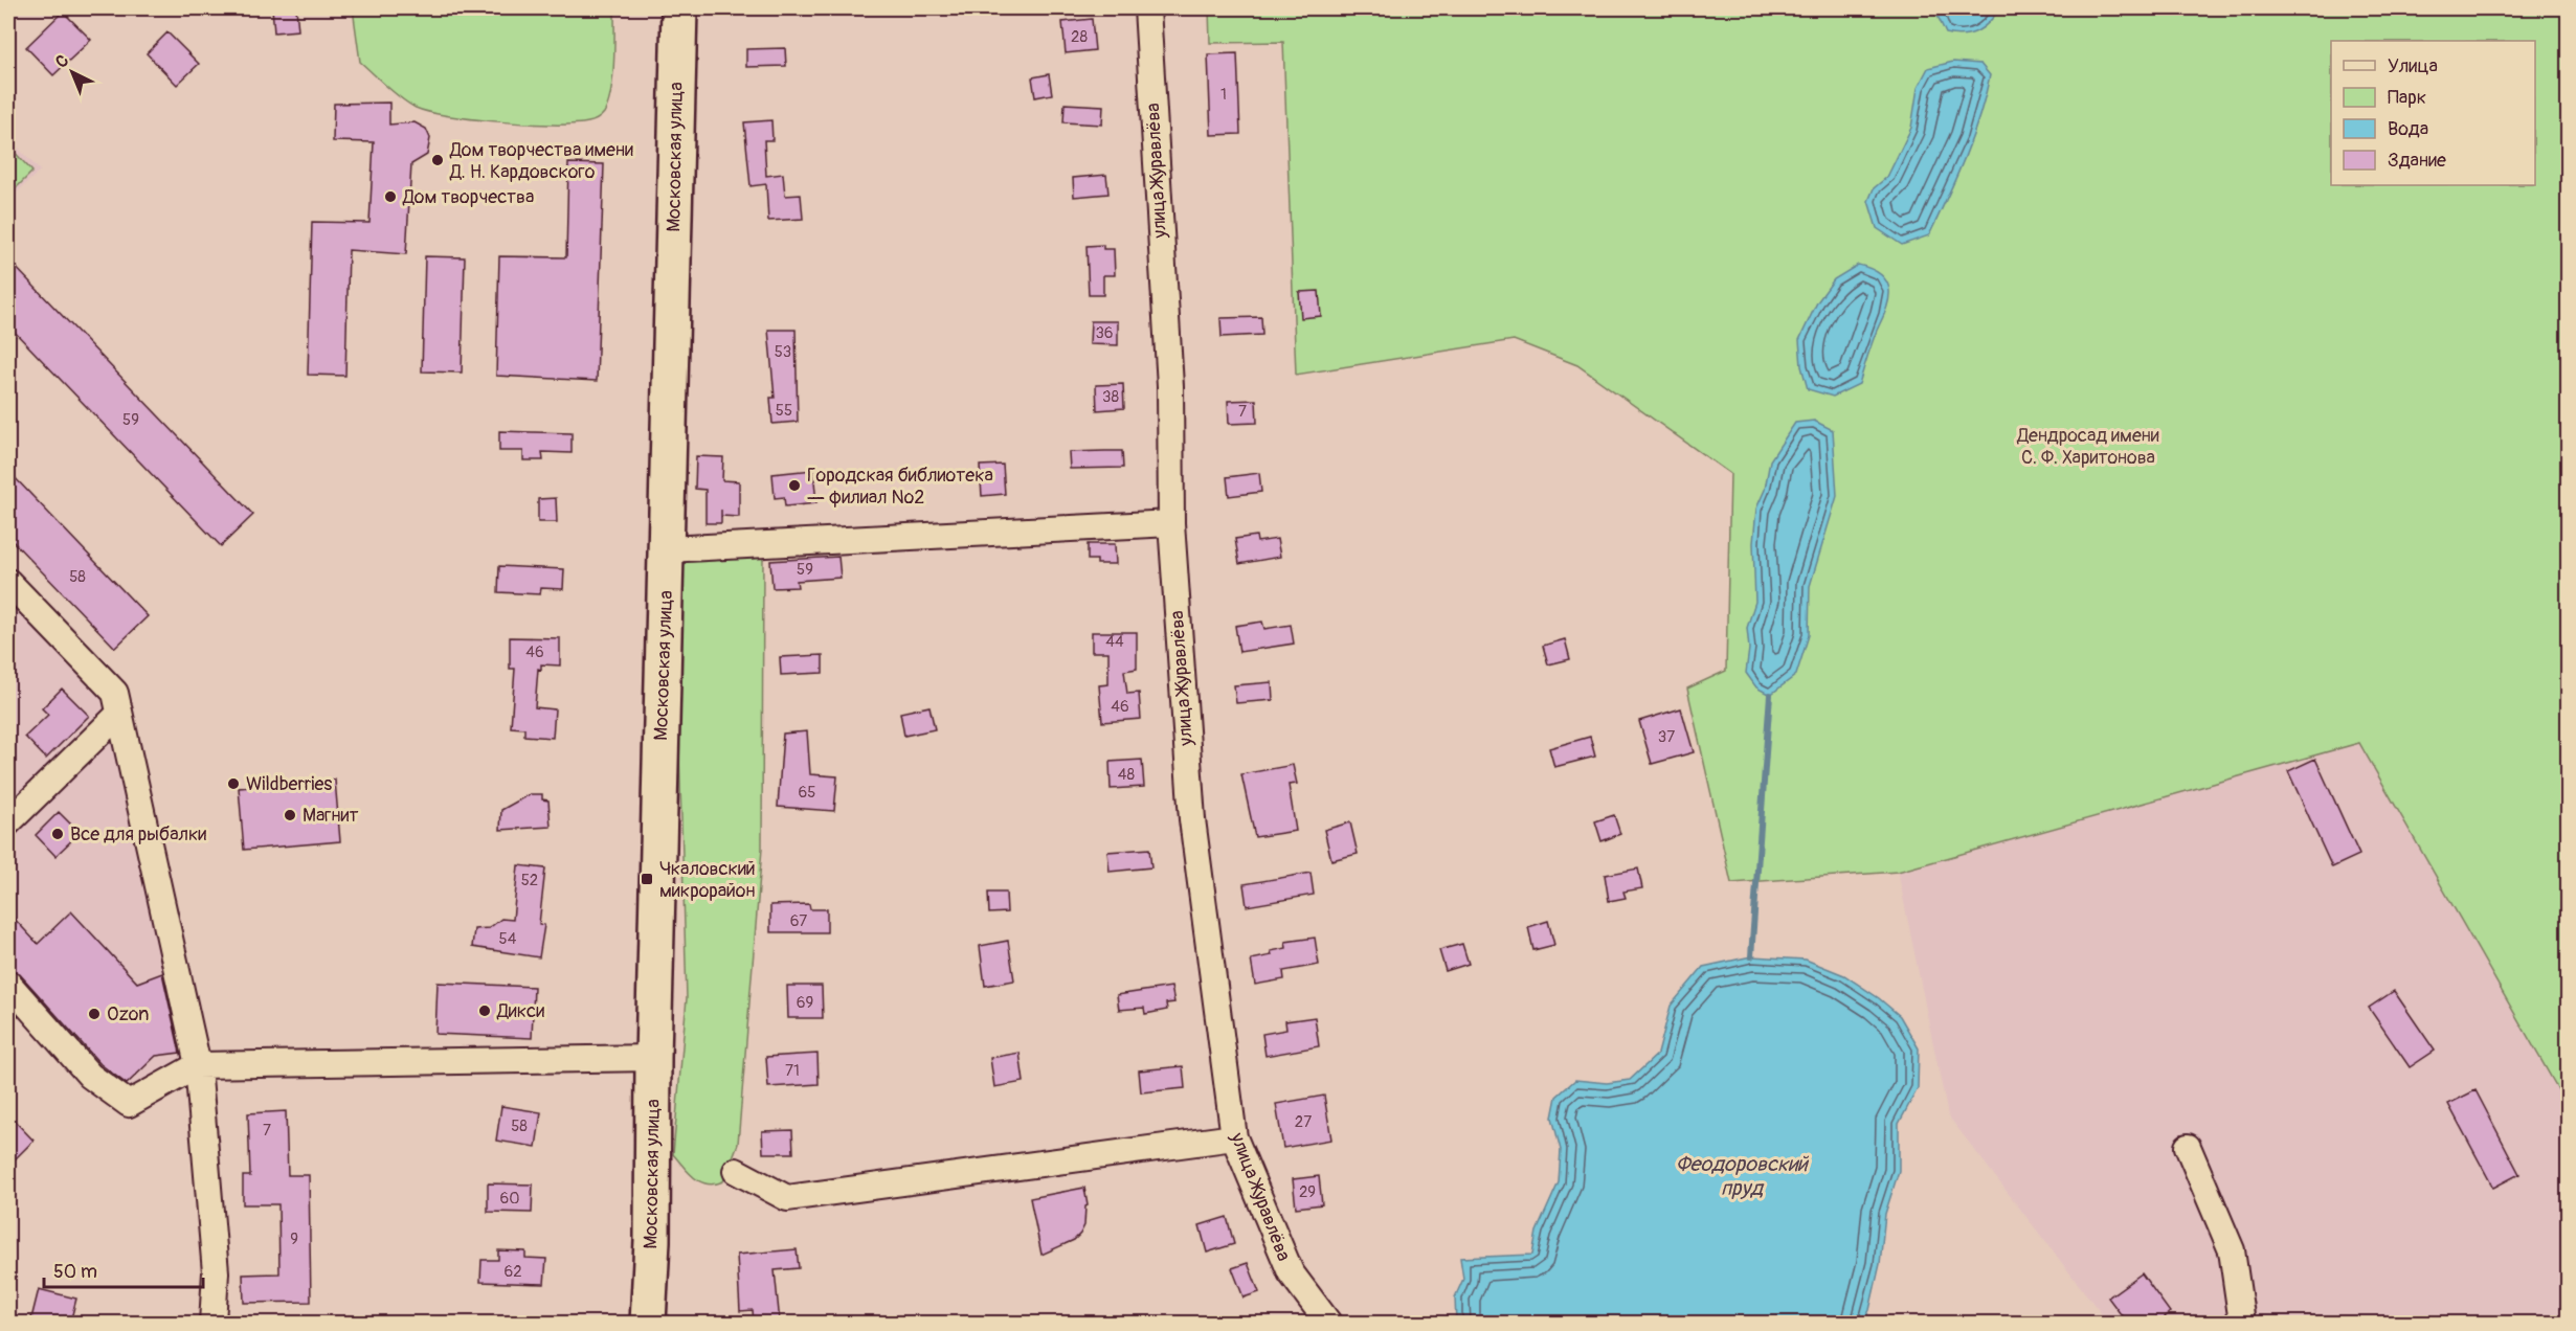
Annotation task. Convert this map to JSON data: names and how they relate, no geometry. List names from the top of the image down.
{
  "streets": {
    "main road": ["Московская улица"],
    "street": ["улица Журавлёва"]
  },
  "water": ["Феодоровский пруд"],
  "parks": ["Дендросад имени С. Ф. Харитонова"],
  "places": {
    "other": [
      "Дом творчества имени Д. Н. Кардовского",
      "Дом творчества",
      "Городская библиотека — филиал №2",
      "Wildberries",
      "Магнит",
      "Все для рыбалки",
      "Дикси",
      "Ozon"
    ],
    "transit": ["Чкаловский микрорайон"]
  },
  "house_numbers": [
    "28",
    "1",
    "36",
    "53",
    "38",
    "55",
    "7",
    "59",
    "59",
    "58",
    "44",
    "46",
    "46",
    "37",
    "48",
    "65",
    "52",
    "67",
    "54",
    "69",
    "71",
    "27",
    "58",
    "7",
    "29",
    "60",
    "9",
    "62"
  ],
  "legend": [
    "Улица",
    "Парк",
    "Вода",
    "Здание"
  ],
  "scale_bar": "50 m",
  "north": "top left"
}
